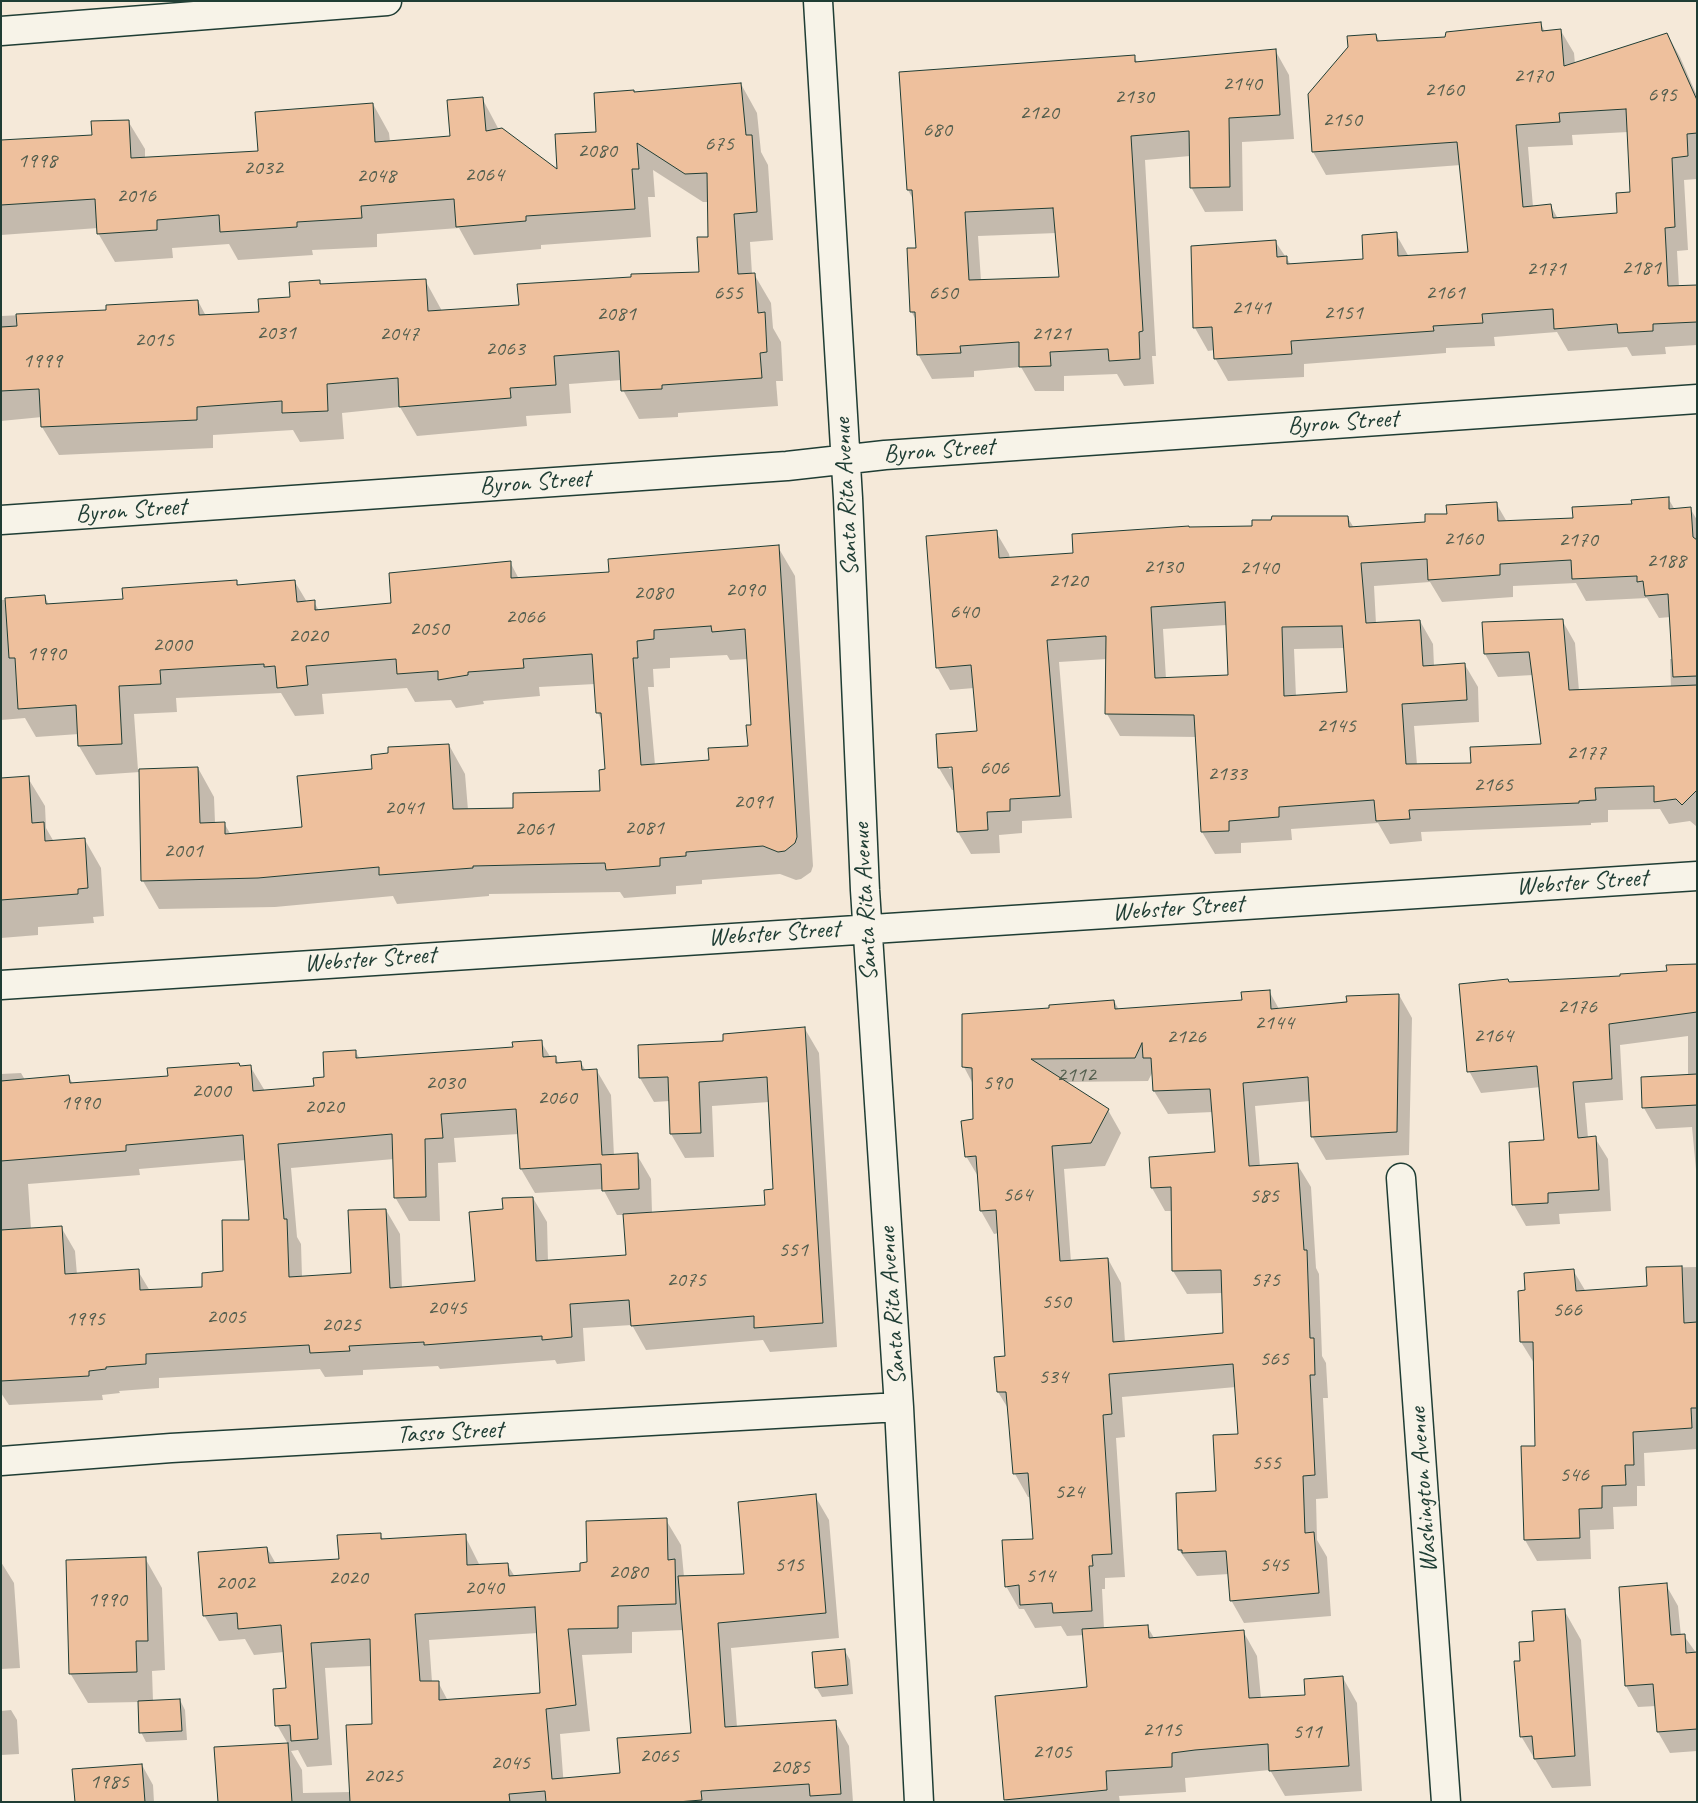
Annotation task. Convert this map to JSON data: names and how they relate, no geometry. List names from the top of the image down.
{
  "streets": {
    "street": [
      "Byron Street",
      "Santa Rita Avenue",
      "Webster Street",
      "Tasso Street",
      "Washington Avenue"
    ]
  },
  "crossings": [
    ["Byron Street", "Santa Rita Avenue"],
    ["Santa Rita Avenue", "Webster Street"],
    ["Santa Rita Avenue", "Tasso Street"]
  ],
  "house_numbers": [
    "2170",
    "2140",
    "2160",
    "695",
    "2130",
    "2120",
    "2150",
    "680",
    "675",
    "2080",
    "1998",
    "2032",
    "2064",
    "2048",
    "2016",
    "2181",
    "2171",
    "655",
    "650",
    "2161",
    "2141",
    "2151",
    "2081",
    "2031",
    "2047",
    "2121",
    "2015",
    "2063",
    "1999",
    "2160",
    "2170",
    "2188",
    "2130",
    "2140",
    "2120",
    "2090",
    "2080",
    "640",
    "2066",
    "2050",
    "2020",
    "2000",
    "1990",
    "2145",
    "2177",
    "606",
    "2133",
    "2165",
    "2091",
    "2041",
    "2081",
    "2061",
    "2001",
    "2176",
    "2144",
    "2164",
    "2126",
    "2112",
    "2030",
    "590",
    "2000",
    "2060",
    "1990",
    "2020",
    "564",
    "585",
    "551",
    "2075",
    "575",
    "550",
    "2045",
    "566",
    "2005",
    "1995",
    "2025",
    "565",
    "534",
    "555",
    "546",
    "524",
    "515",
    "545",
    "2080",
    "514",
    "2020",
    "2002",
    "2040",
    "1990",
    "2115",
    "511",
    "2105",
    "2065",
    "2045",
    "2085",
    "2025",
    "1985"
  ]
}
